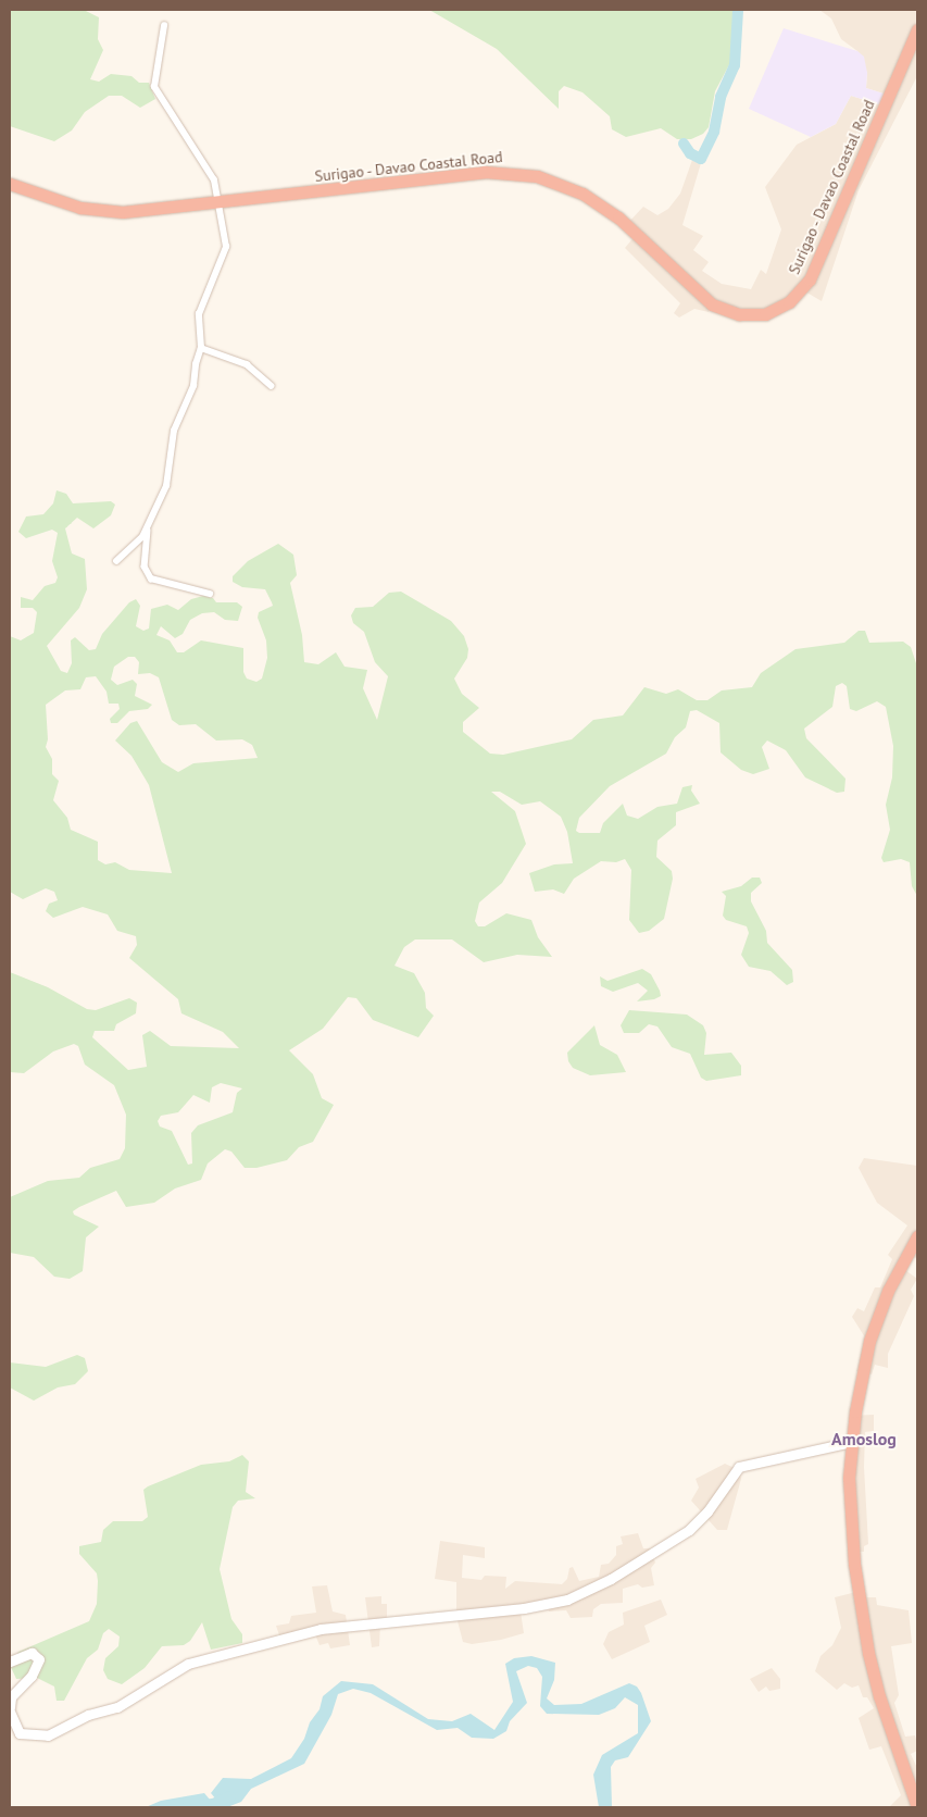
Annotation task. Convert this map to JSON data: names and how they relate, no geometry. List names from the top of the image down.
{
  "streets": {
    "highway": ["Surigao - Davao Coastal Road"]
  },
  "districts": ["Amoslog"]
}
